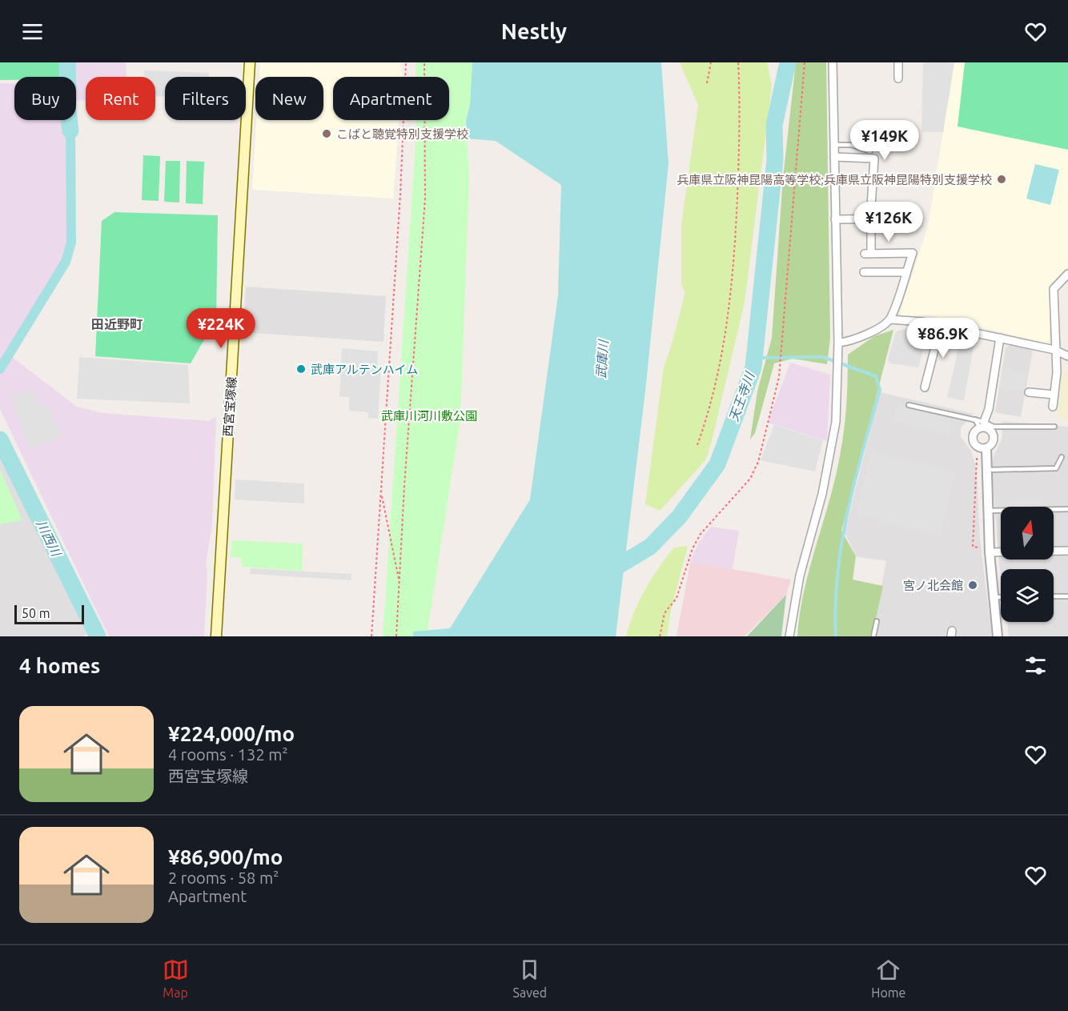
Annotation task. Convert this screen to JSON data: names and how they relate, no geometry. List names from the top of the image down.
{
  "streets": {
    "main road": ["西宮宝塚線"]
  },
  "districts": ["田近野町"],
  "water": ["武庫川", "天王寺川", "川西川"],
  "parks": ["武庫川河川敷公園"],
  "places": [
    "こばと聴覚特別支援学校",
    "兵庫県立阪神昆陽高等学校;兵庫県立阪神昆陽特別支援学校",
    "武庫アルテンハイム",
    "宮ノ北会館"
  ],
  "scale_bar": "50 m",
  "north": "top",
  "page": {
    "header": "Nestly",
    "chip": [
      "Buy",
      "Rent",
      "Filters",
      "New",
      "Apartment"
    ],
    "price": [
      "¥149K",
      "¥126K",
      "¥224K",
      "¥86.9K"
    ],
    "scale": "50 m",
    "heading": "4 homes",
    "list": [
      {
        "name": "¥224,000/mo",
        "note": "4 rooms · 132 m² · 西宮宝塚線"
      },
      {
        "name": "¥86,900/mo",
        "note": "2 rooms · 58 m² · Apartment"
      }
    ],
    "tabs": ["Map", "Saved", "Home"]
  }
}
